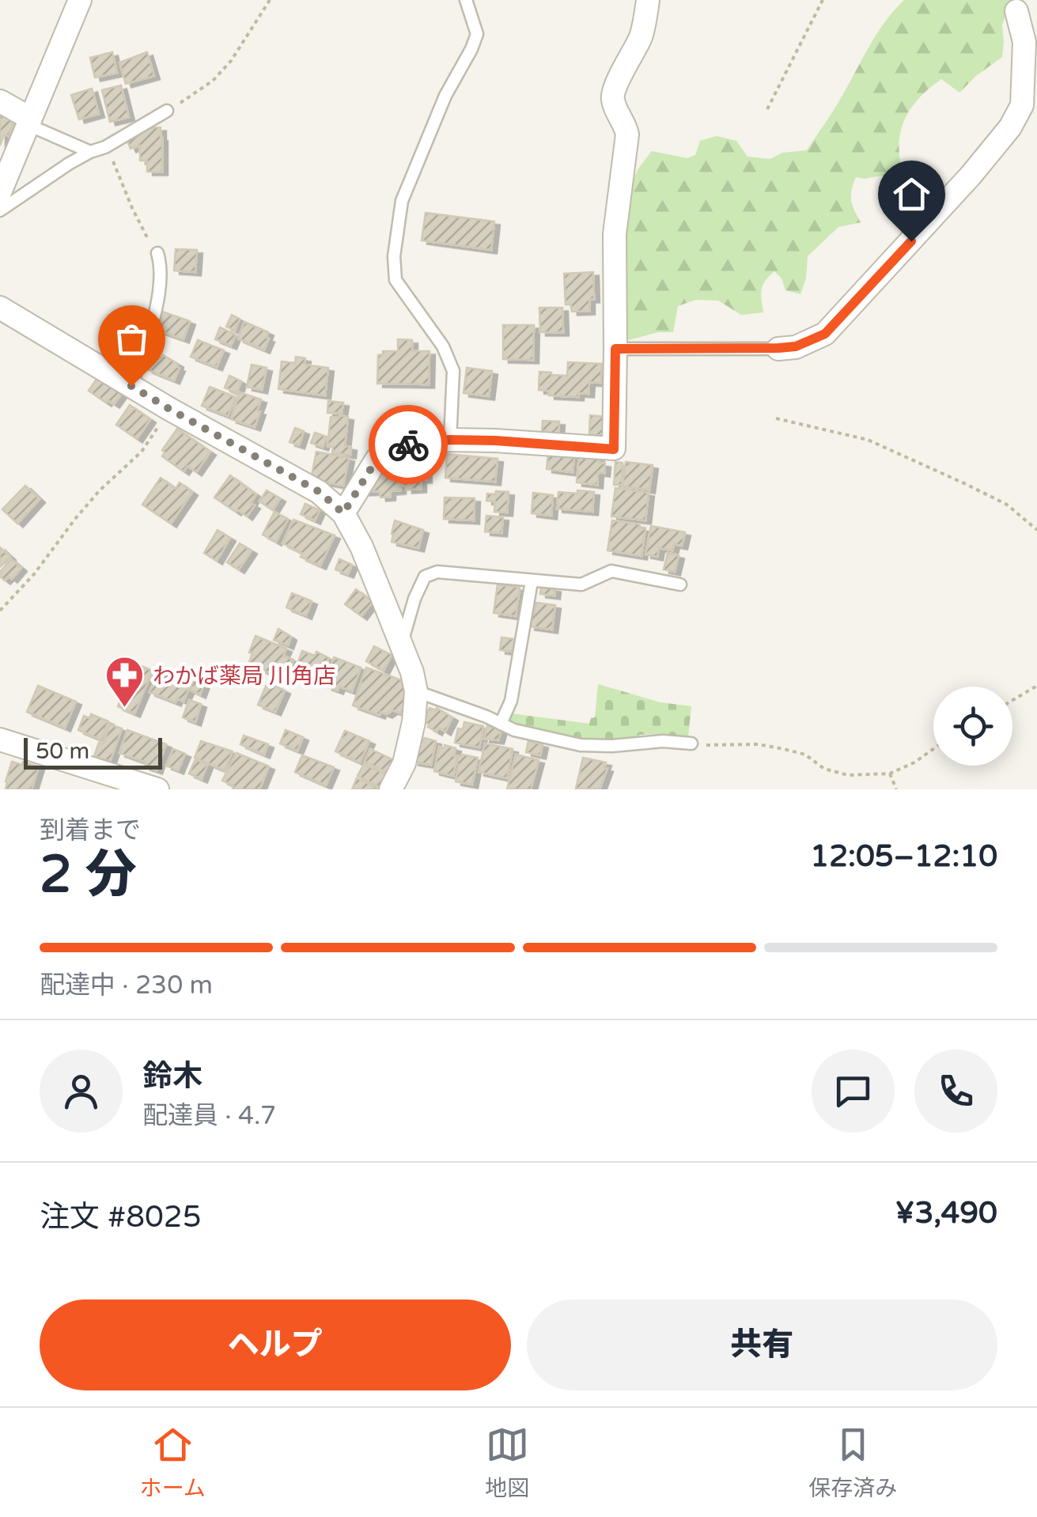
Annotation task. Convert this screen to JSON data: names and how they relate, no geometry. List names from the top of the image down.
{
  "places": {
    "pharmacy": ["わかば薬局 川角店"]
  },
  "scale_bar": "50 m",
  "page": {
    "scale": "50 m",
    "heading": ["2 分", "到着まで", "12:05–12:10"],
    "panel": [
      "鈴木",
      "配達員 · 4.7",
      "注文 #8025",
      "¥3,490"
    ],
    "bar": "配達中 · 230 m",
    "buttons": ["ヘルプ", "共有"],
    "tabs": ["ホーム", "地図", "保存済み"]
  }
}
